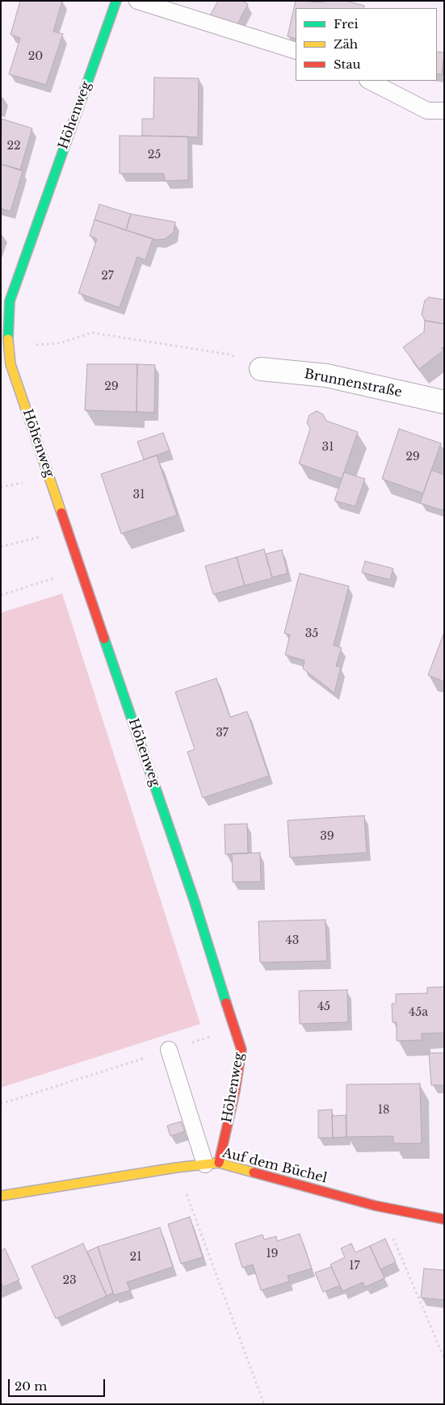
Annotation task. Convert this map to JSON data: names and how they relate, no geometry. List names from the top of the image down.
{
  "streets": {
    "street": ["Höhenweg", "Brunnenstraße", "Auf dem Büchel"]
  },
  "crossings": [
    ["Höhenweg", "Auf dem Büchel"]
  ],
  "house_numbers": [
    "20",
    "22",
    "25",
    "27",
    "29",
    "31",
    "29",
    "31",
    "35",
    "37",
    "39",
    "43",
    "45",
    "45a",
    "18",
    "19",
    "21",
    "17",
    "23"
  ],
  "legend": ["Frei", "Zäh", "Stau"],
  "scale_bar": "20 m"
}
